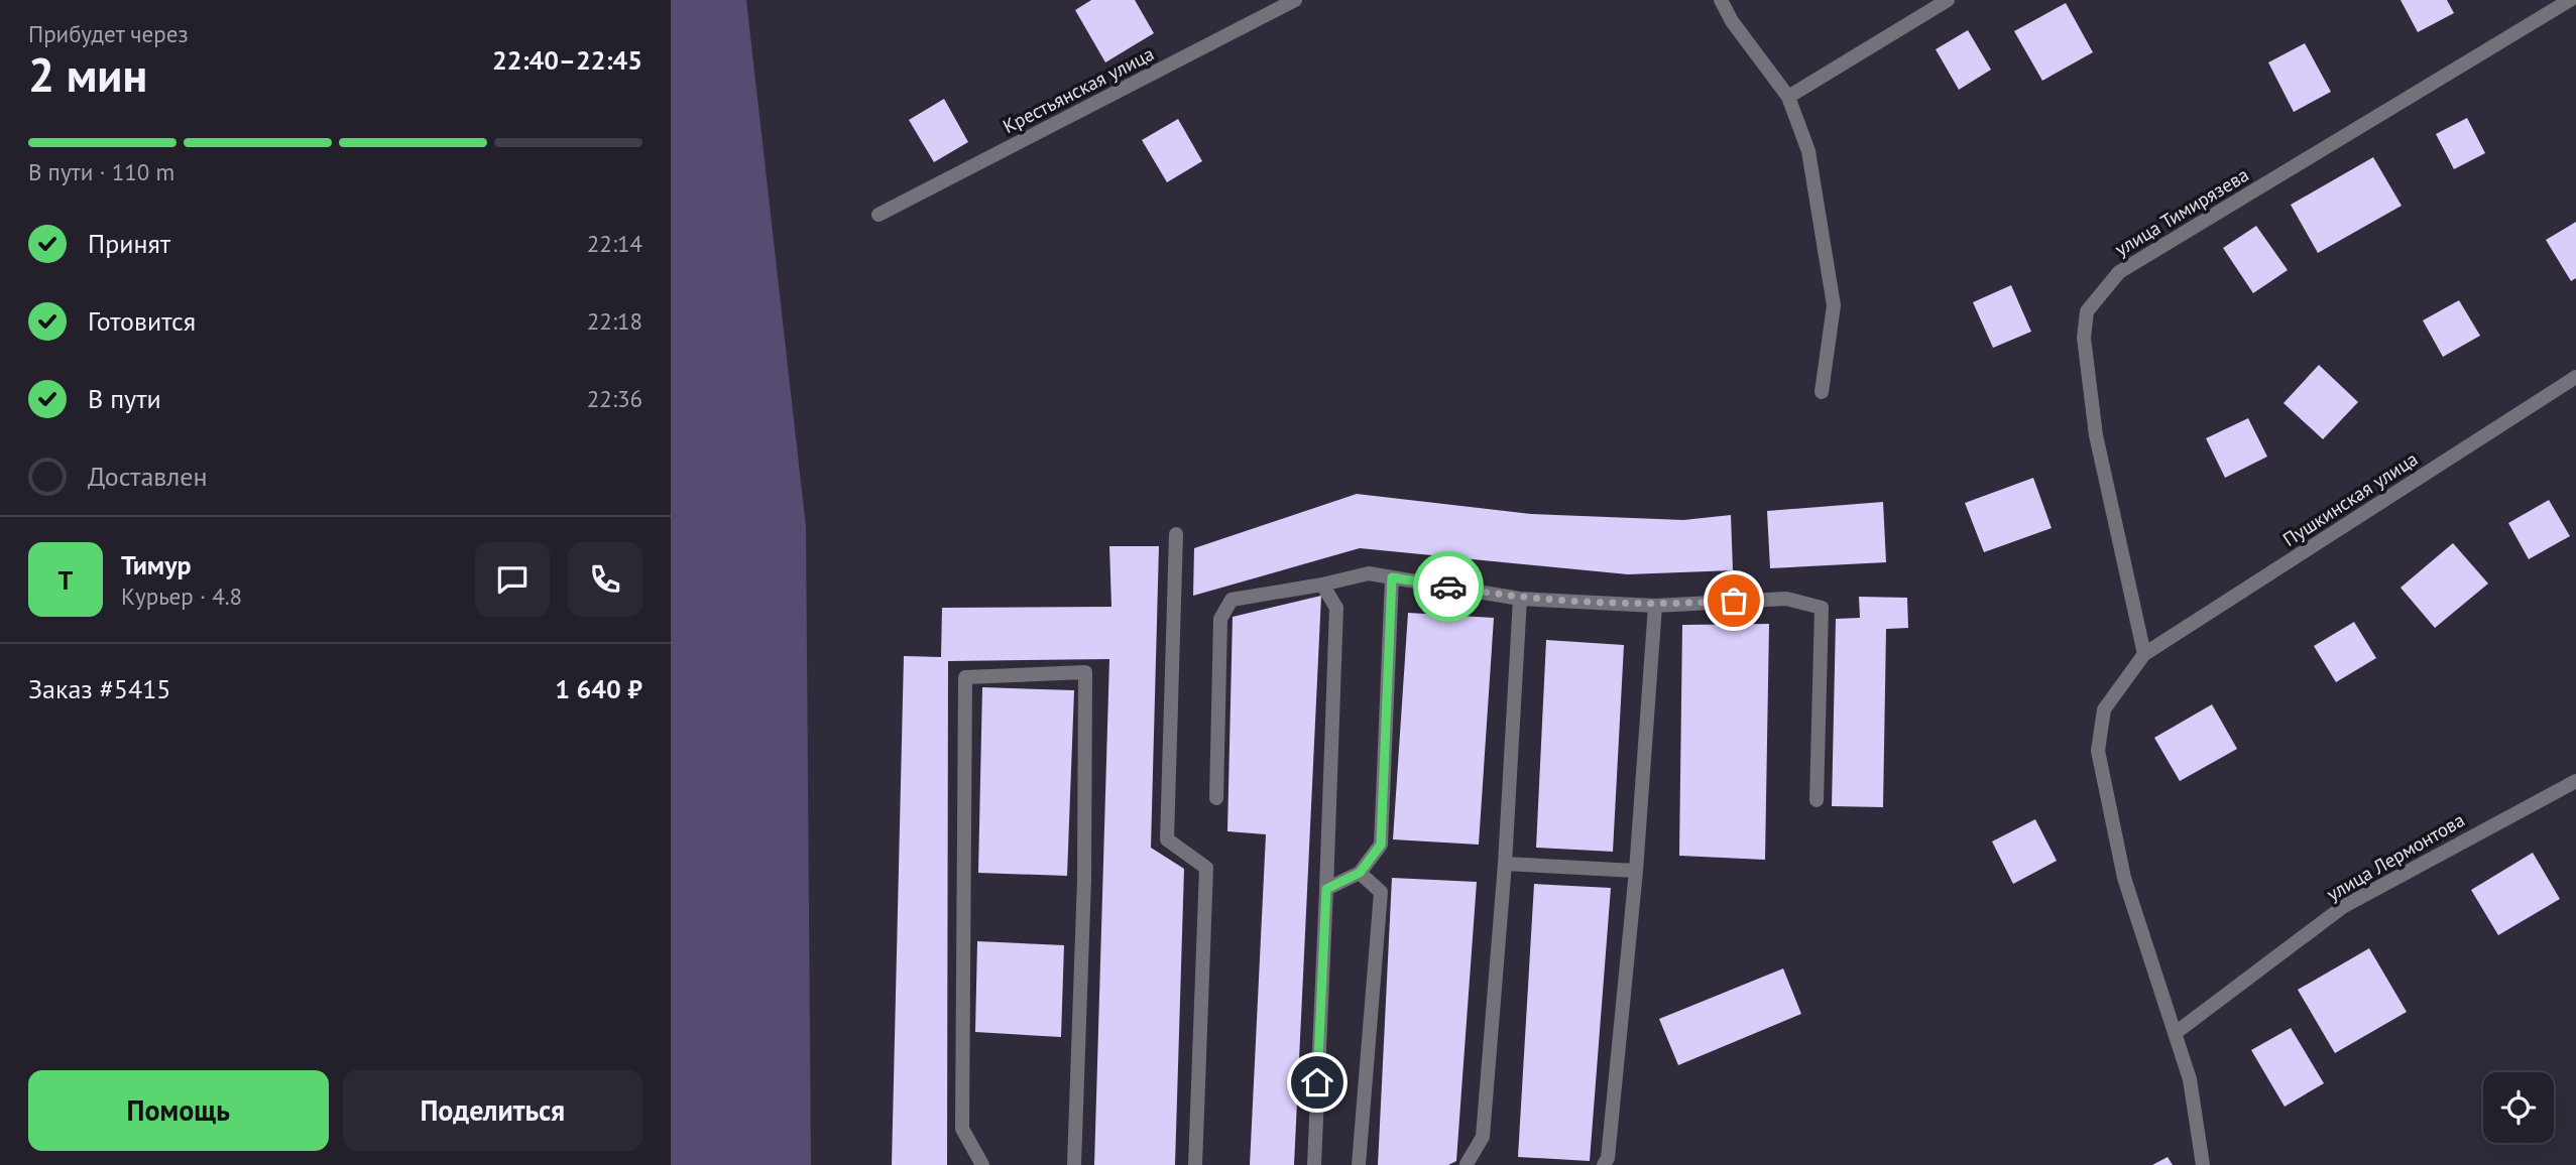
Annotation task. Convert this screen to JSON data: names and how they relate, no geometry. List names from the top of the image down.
{
  "streets": {
    "street": [
      "Крестьянская улица",
      "улица Тимирязева",
      "Пушкинская улица",
      "улица Лермонтова"
    ]
  },
  "crossings": [
    ["улица Тимирязева", "Пушкинская улица"]
  ],
  "page": {
    "heading": ["2 мин", "Прибудет через", "22:40–22:45"],
    "panel": [
      "Тимур",
      "Курьер · 4.8",
      "Заказ #5415",
      "1 640 ₽"
    ],
    "bar": "В пути · 110 m",
    "list": [
      ["Принят", "22:14"],
      ["Готовится", "22:18"],
      ["В пути", "22:36"],
      "Доставлен"
    ],
    "round": "Т",
    "buttons": ["Помощь", "Поделиться"]
  }
}
